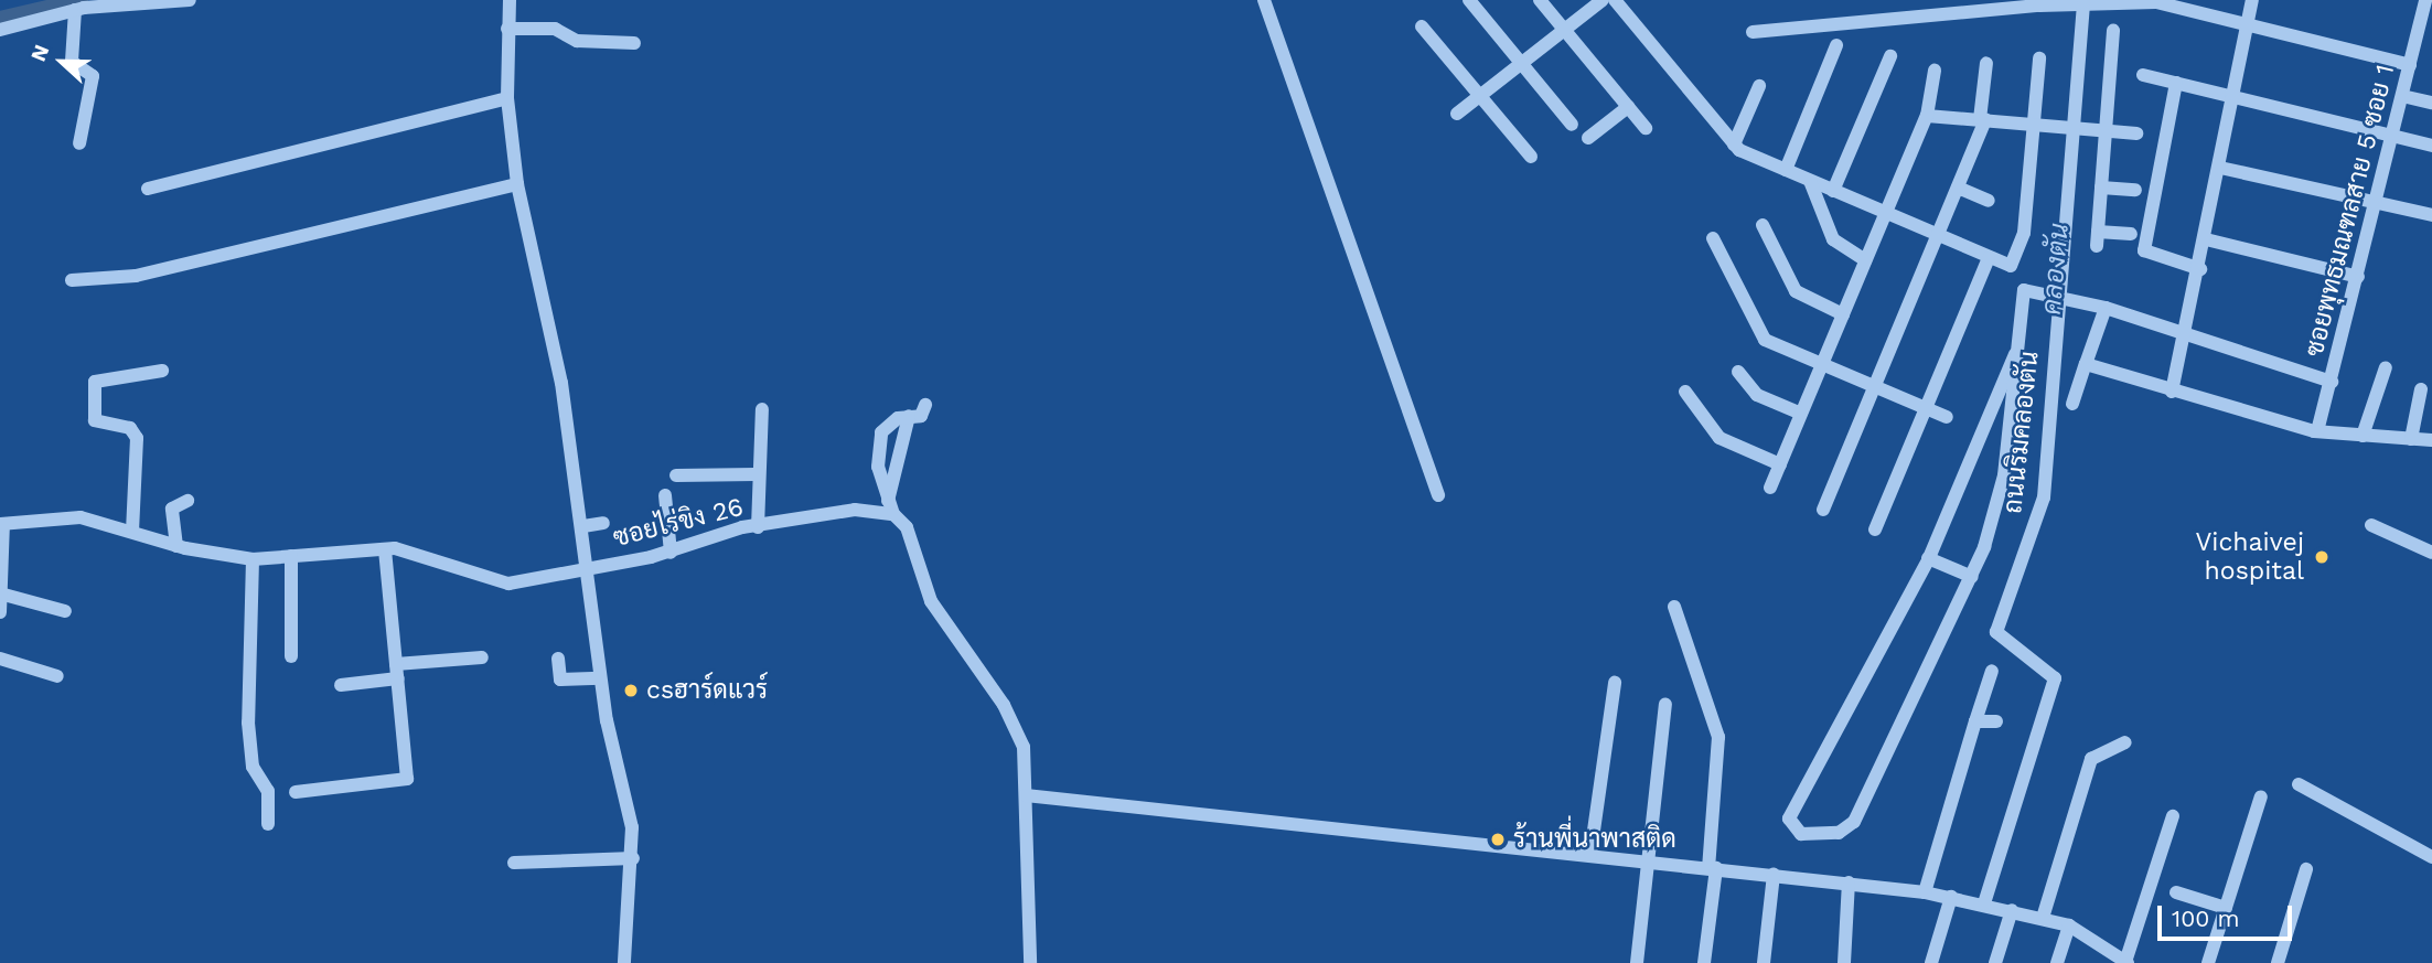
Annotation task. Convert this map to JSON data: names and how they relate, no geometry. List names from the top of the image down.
{
  "streets": {
    "street": ["ซอยพุทธมณฑลสาย 5 ซอย 1", "ถนนริมคลองตัน", "ซอยไร่ขิง 26"]
  },
  "water": ["คลองตัน"],
  "places": ["Vichaivej hospital", "csฮาร์ดแวร์", "ร้านพี่นาพาสติด"],
  "scale_bar": "100 m",
  "north": "left"
}
